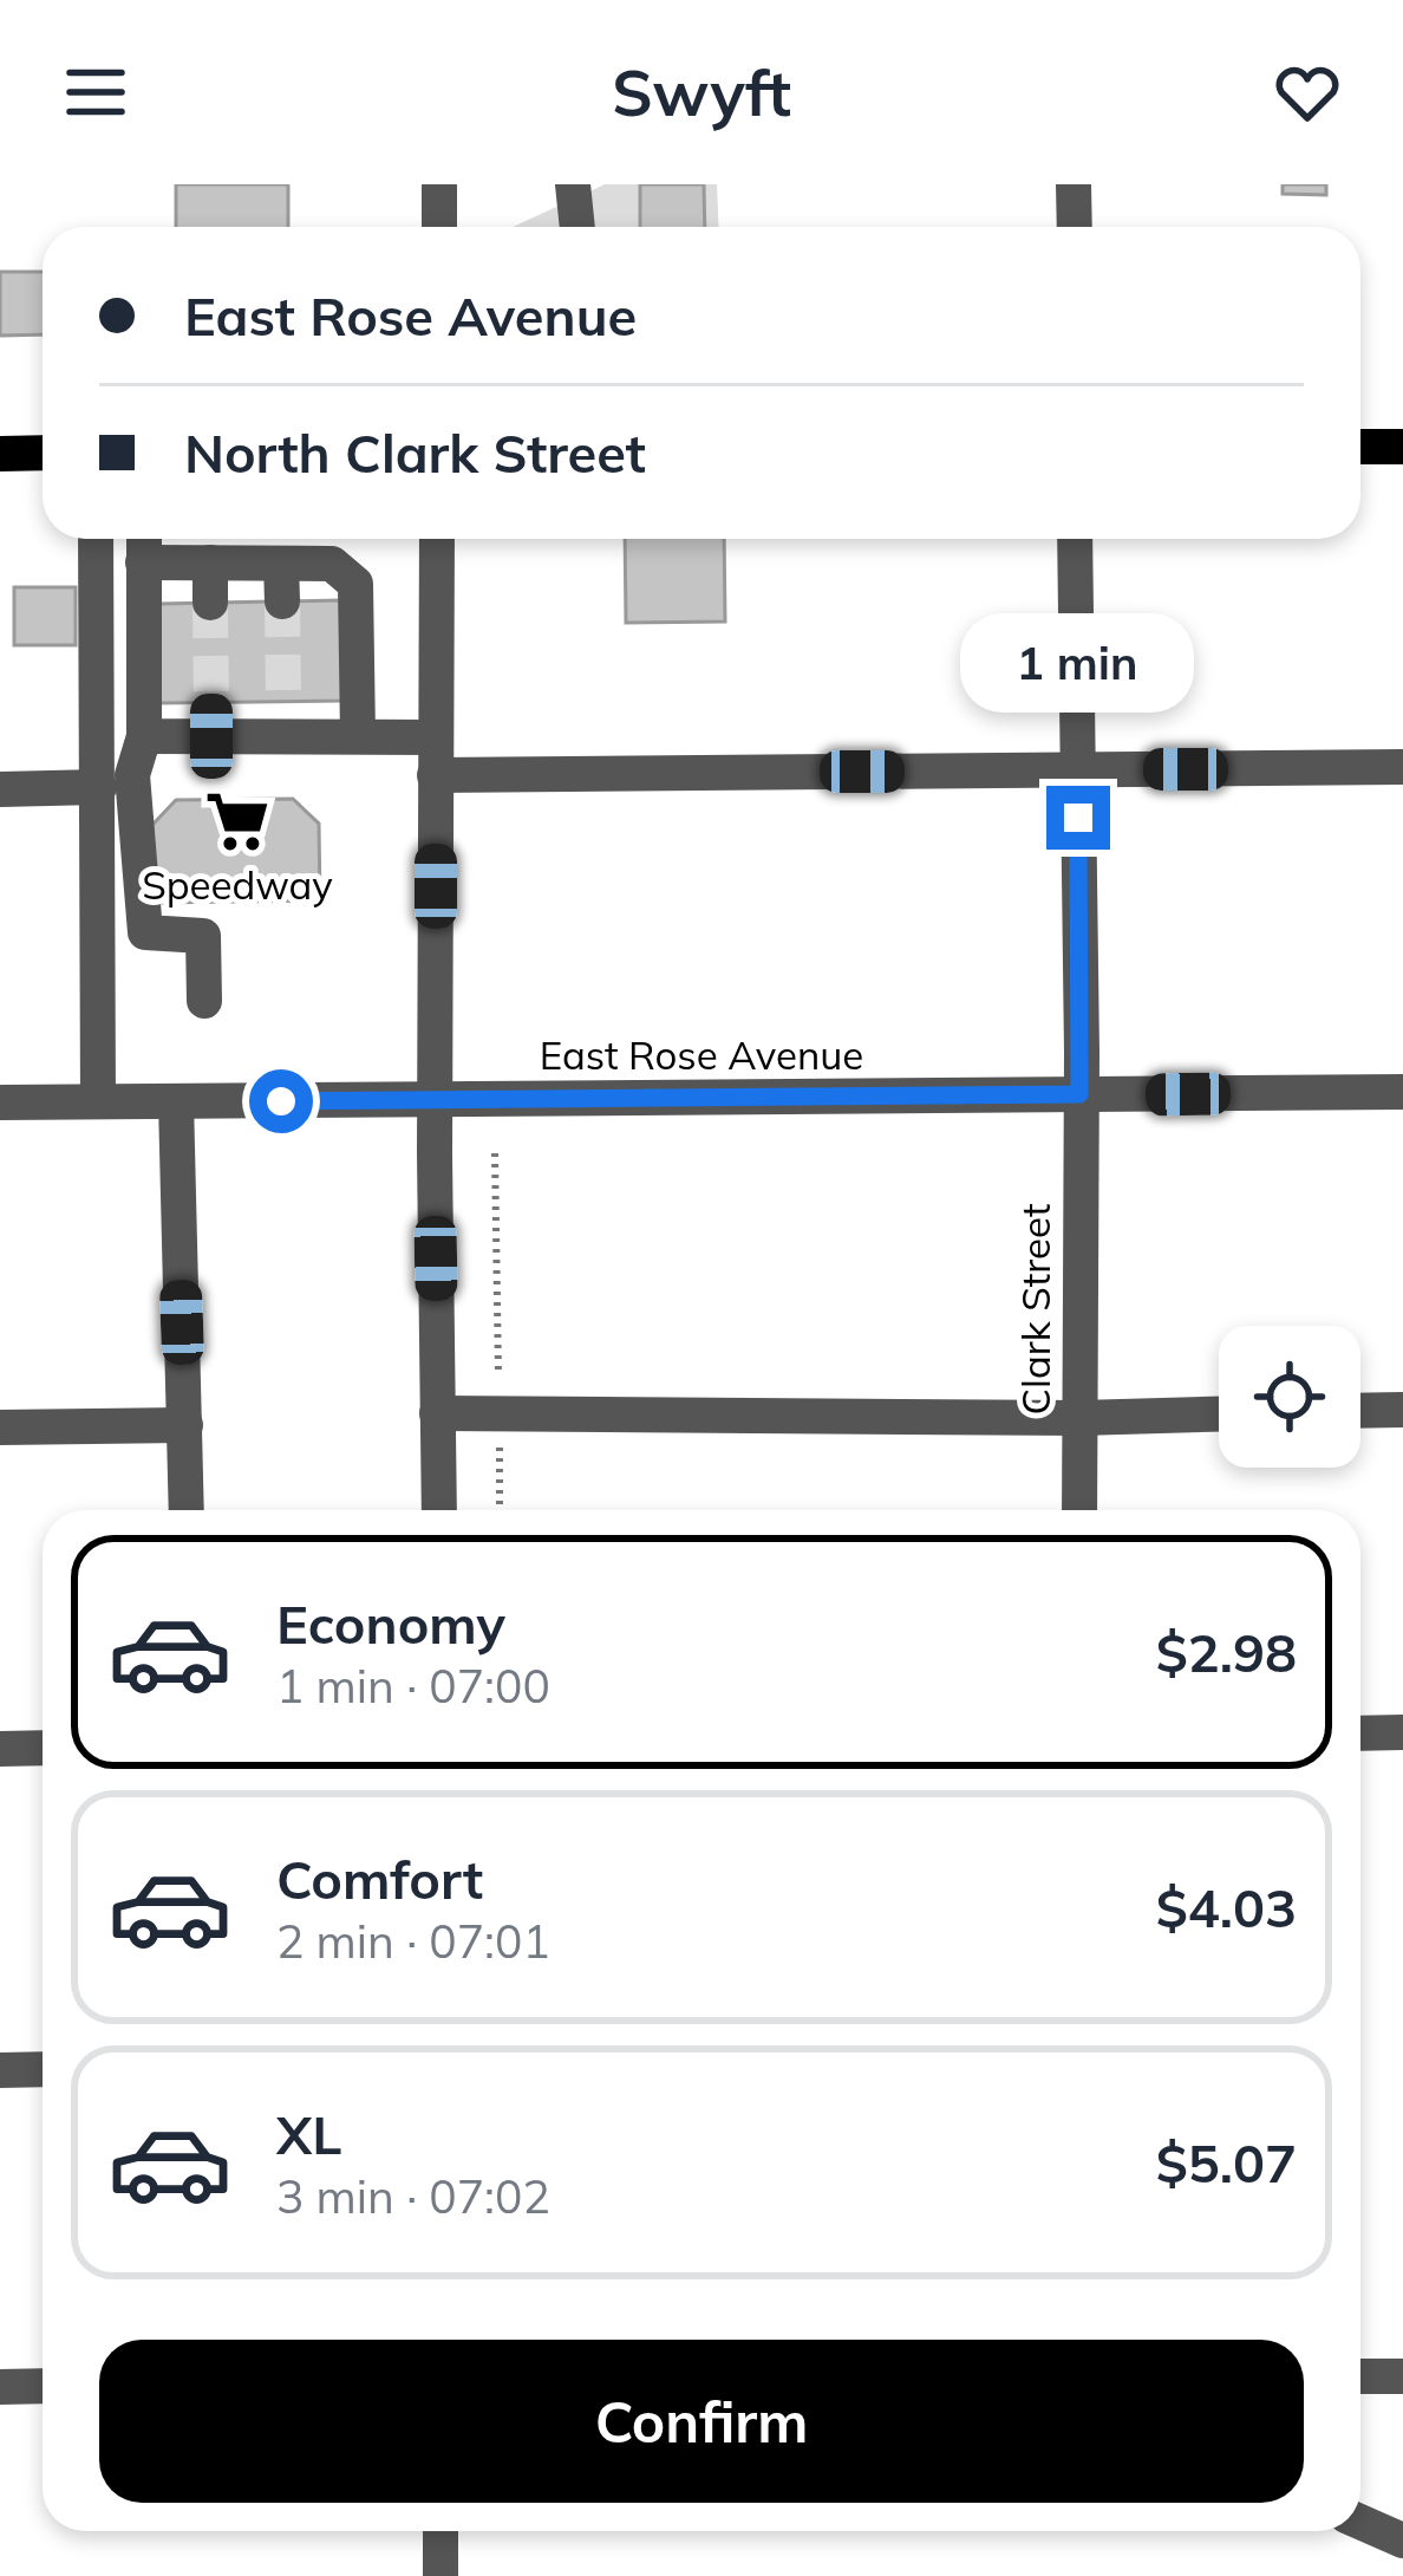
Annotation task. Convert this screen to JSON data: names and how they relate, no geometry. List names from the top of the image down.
{
  "streets": {
    "street": ["East Rose Avenue", "Clark Street"]
  },
  "crossings": [
    ["East Rose Avenue", "Clark Street"]
  ],
  "places": {
    "supermarket": ["Speedway"]
  },
  "page": {
    "header": "Swyft",
    "banner": ["East Rose Avenue", "North Clark Street"],
    "bubble": "1 min",
    "list": [
      {
        "name": "Economy",
        "note": "1 min · 07:00",
        "value": "$2.98"
      },
      {
        "name": "Comfort",
        "note": "2 min · 07:01",
        "value": "$4.03"
      },
      {
        "name": "XL",
        "note": "3 min · 07:02",
        "value": "$5.07"
      }
    ],
    "buttons": "Confirm"
  }
}
